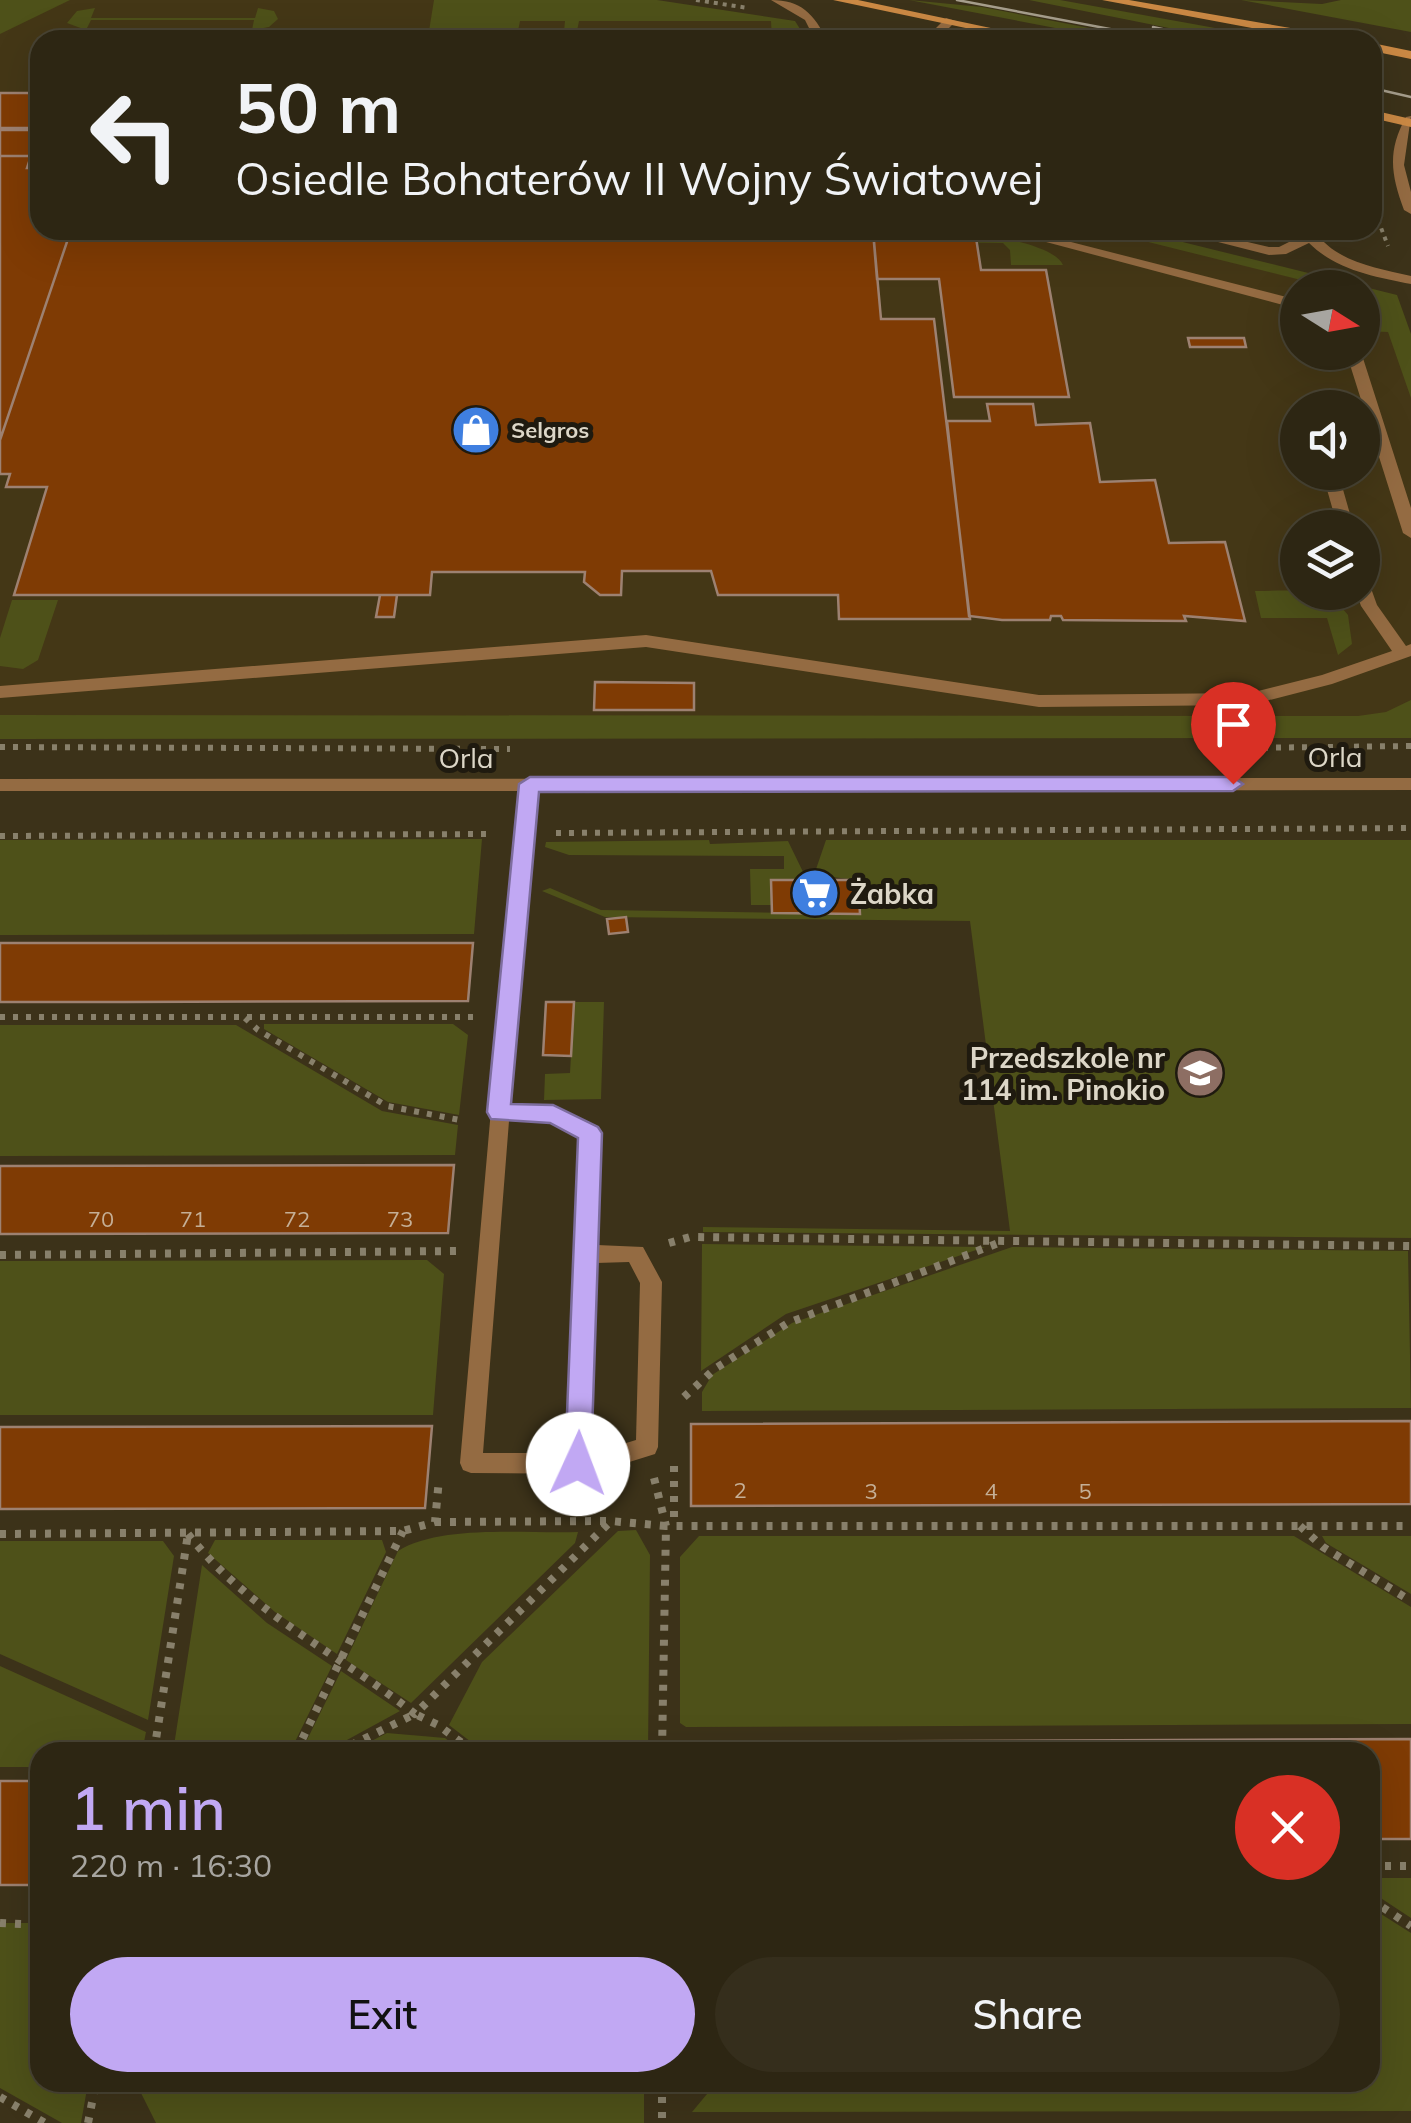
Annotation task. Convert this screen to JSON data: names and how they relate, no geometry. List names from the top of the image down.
{
  "streets": {
    "street": ["Orla"]
  },
  "places": {
    "shop": ["Selgros"],
    "supermarket": ["Żabka"],
    "school or university": ["Przedszkole nr 114 im. Pinokio"]
  },
  "house_numbers": [
    "70",
    "71",
    "72",
    "73",
    "2",
    "3",
    "4",
    "5"
  ],
  "north": "right",
  "page": {
    "turn": ["50 m", "Osiedle Bohaterów II Wojny Światowej"],
    "heading": ["1 min", "220 m · 16:30"],
    "buttons": ["Exit", "Share"]
  }
}
